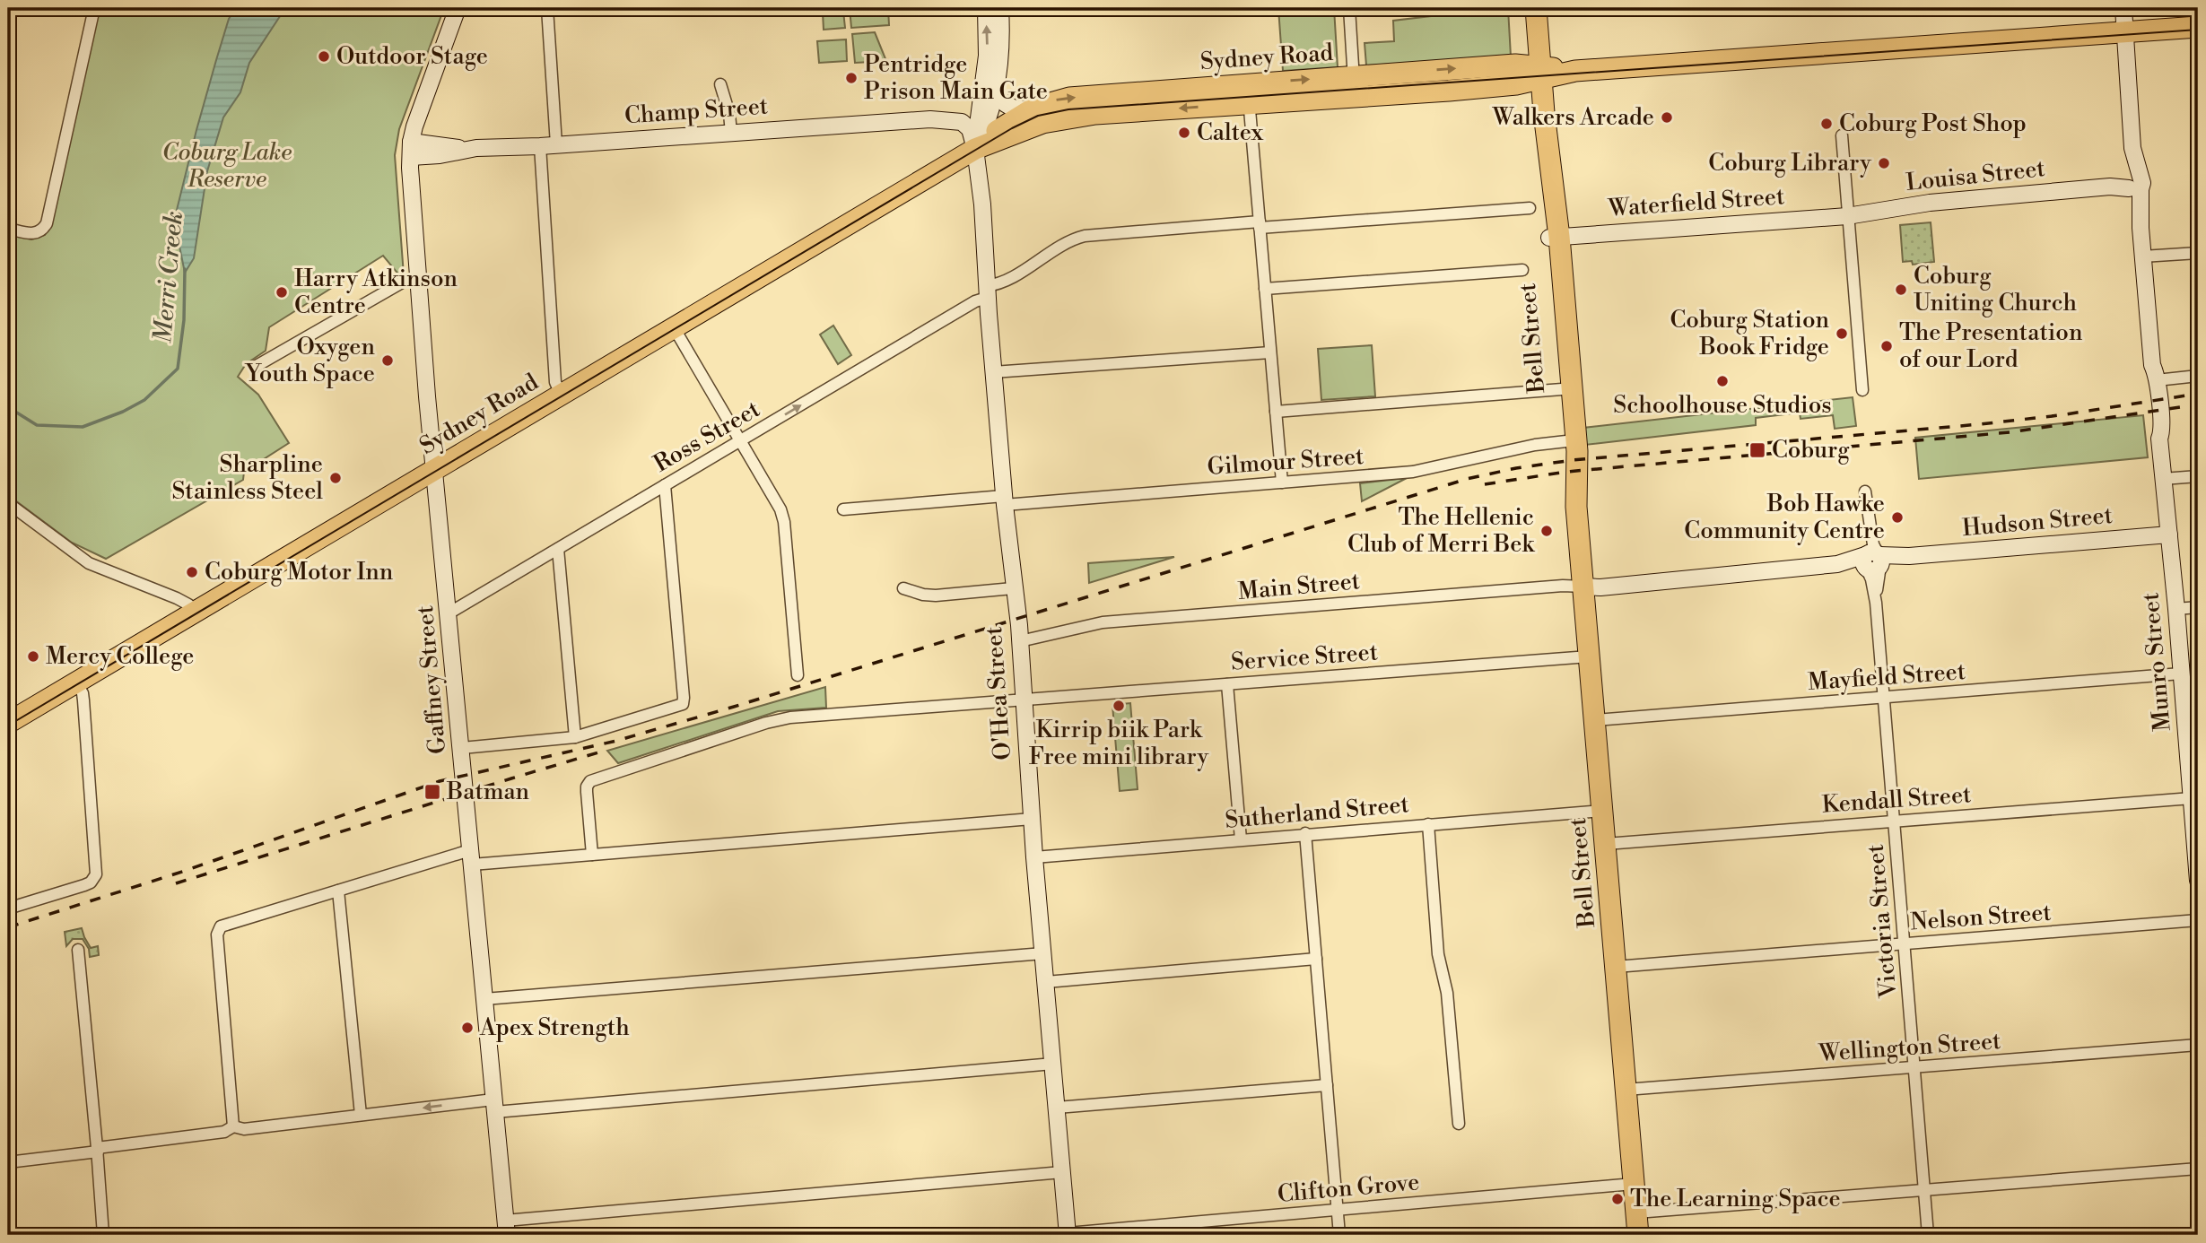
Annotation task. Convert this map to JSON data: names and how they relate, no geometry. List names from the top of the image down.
{
  "streets": {
    "highway": ["Sydney Road", "Bell Street"],
    "street": [
      "Champ Street",
      "Louisa Street",
      "Waterfield Street",
      "Ross Street",
      "Gilmour Street",
      "Hudson Street",
      "Main Street",
      "Service Street",
      "Munro Street",
      "Mayfield Street",
      "Gaffney Street",
      "O'Hea Street",
      "Kendall Street",
      "Sutherland Street",
      "Nelson Street",
      "Victoria Street",
      "Wellington Street",
      "Clifton Grove"
    ]
  },
  "crossings": [
    ["Sydney Road", "Champ Street"],
    ["Sydney Road", "Bell Street"],
    ["Sydney Road", "Munro Street"],
    ["Sydney Road", "Gaffney Street"],
    ["Sydney Road", "O'Hea Street"],
    ["Champ Street", "Gaffney Street"],
    ["Champ Street", "O'Hea Street"],
    ["Louisa Street", "Waterfield Street"],
    ["Louisa Street", "Munro Street"],
    ["Waterfield Street", "Bell Street"],
    ["Bell Street", "Gilmour Street"],
    ["Bell Street", "Hudson Street"],
    ["Bell Street", "Main Street"],
    ["Bell Street", "Service Street"],
    ["Bell Street", "Mayfield Street"],
    ["Bell Street", "Kendall Street"],
    ["Bell Street", "Sutherland Street"],
    ["Bell Street", "Nelson Street"],
    ["Bell Street", "Wellington Street"],
    ["Bell Street", "Clifton Grove"],
    ["Ross Street", "Gaffney Street"],
    ["Ross Street", "O'Hea Street"],
    ["Gilmour Street", "O'Hea Street"],
    ["Hudson Street", "Main Street"],
    ["Hudson Street", "Munro Street"],
    ["Hudson Street", "Victoria Street"],
    ["Main Street", "O'Hea Street"],
    ["Service Street", "O'Hea Street"],
    ["Munro Street", "Mayfield Street"],
    ["Munro Street", "Kendall Street"],
    ["Mayfield Street", "Victoria Street"],
    ["O'Hea Street", "Sutherland Street"],
    ["O'Hea Street", "Clifton Grove"],
    ["Kendall Street", "Victoria Street"],
    ["Nelson Street", "Victoria Street"],
    ["Victoria Street", "Wellington Street"]
  ],
  "water": ["Merri Creek"],
  "parks": ["Coburg Lake Reserve"],
  "places": {
    "other": [
      "Outdoor Stage",
      "Pentridge Prison Main Gate",
      "Walkers Arcade",
      "Coburg Post Shop",
      "Caltex",
      "Coburg Library",
      "Coburg Uniting Church",
      "Harry Atkinson Centre",
      "Coburg Station Book Fridge",
      "The Presentation of our Lord",
      "Oxygen Youth Space",
      "Schoolhouse Studios",
      "Sharpline Stainless Steel",
      "Bob Hawke Community Centre",
      "The Hellenic Club of Merri Bek",
      "Coburg Motor Inn",
      "Mercy College",
      "Kirrip biik Park Free mini library",
      "Apex Strength",
      "The Learning Space"
    ],
    "transit": ["Coburg", "Batman"]
  }
}
